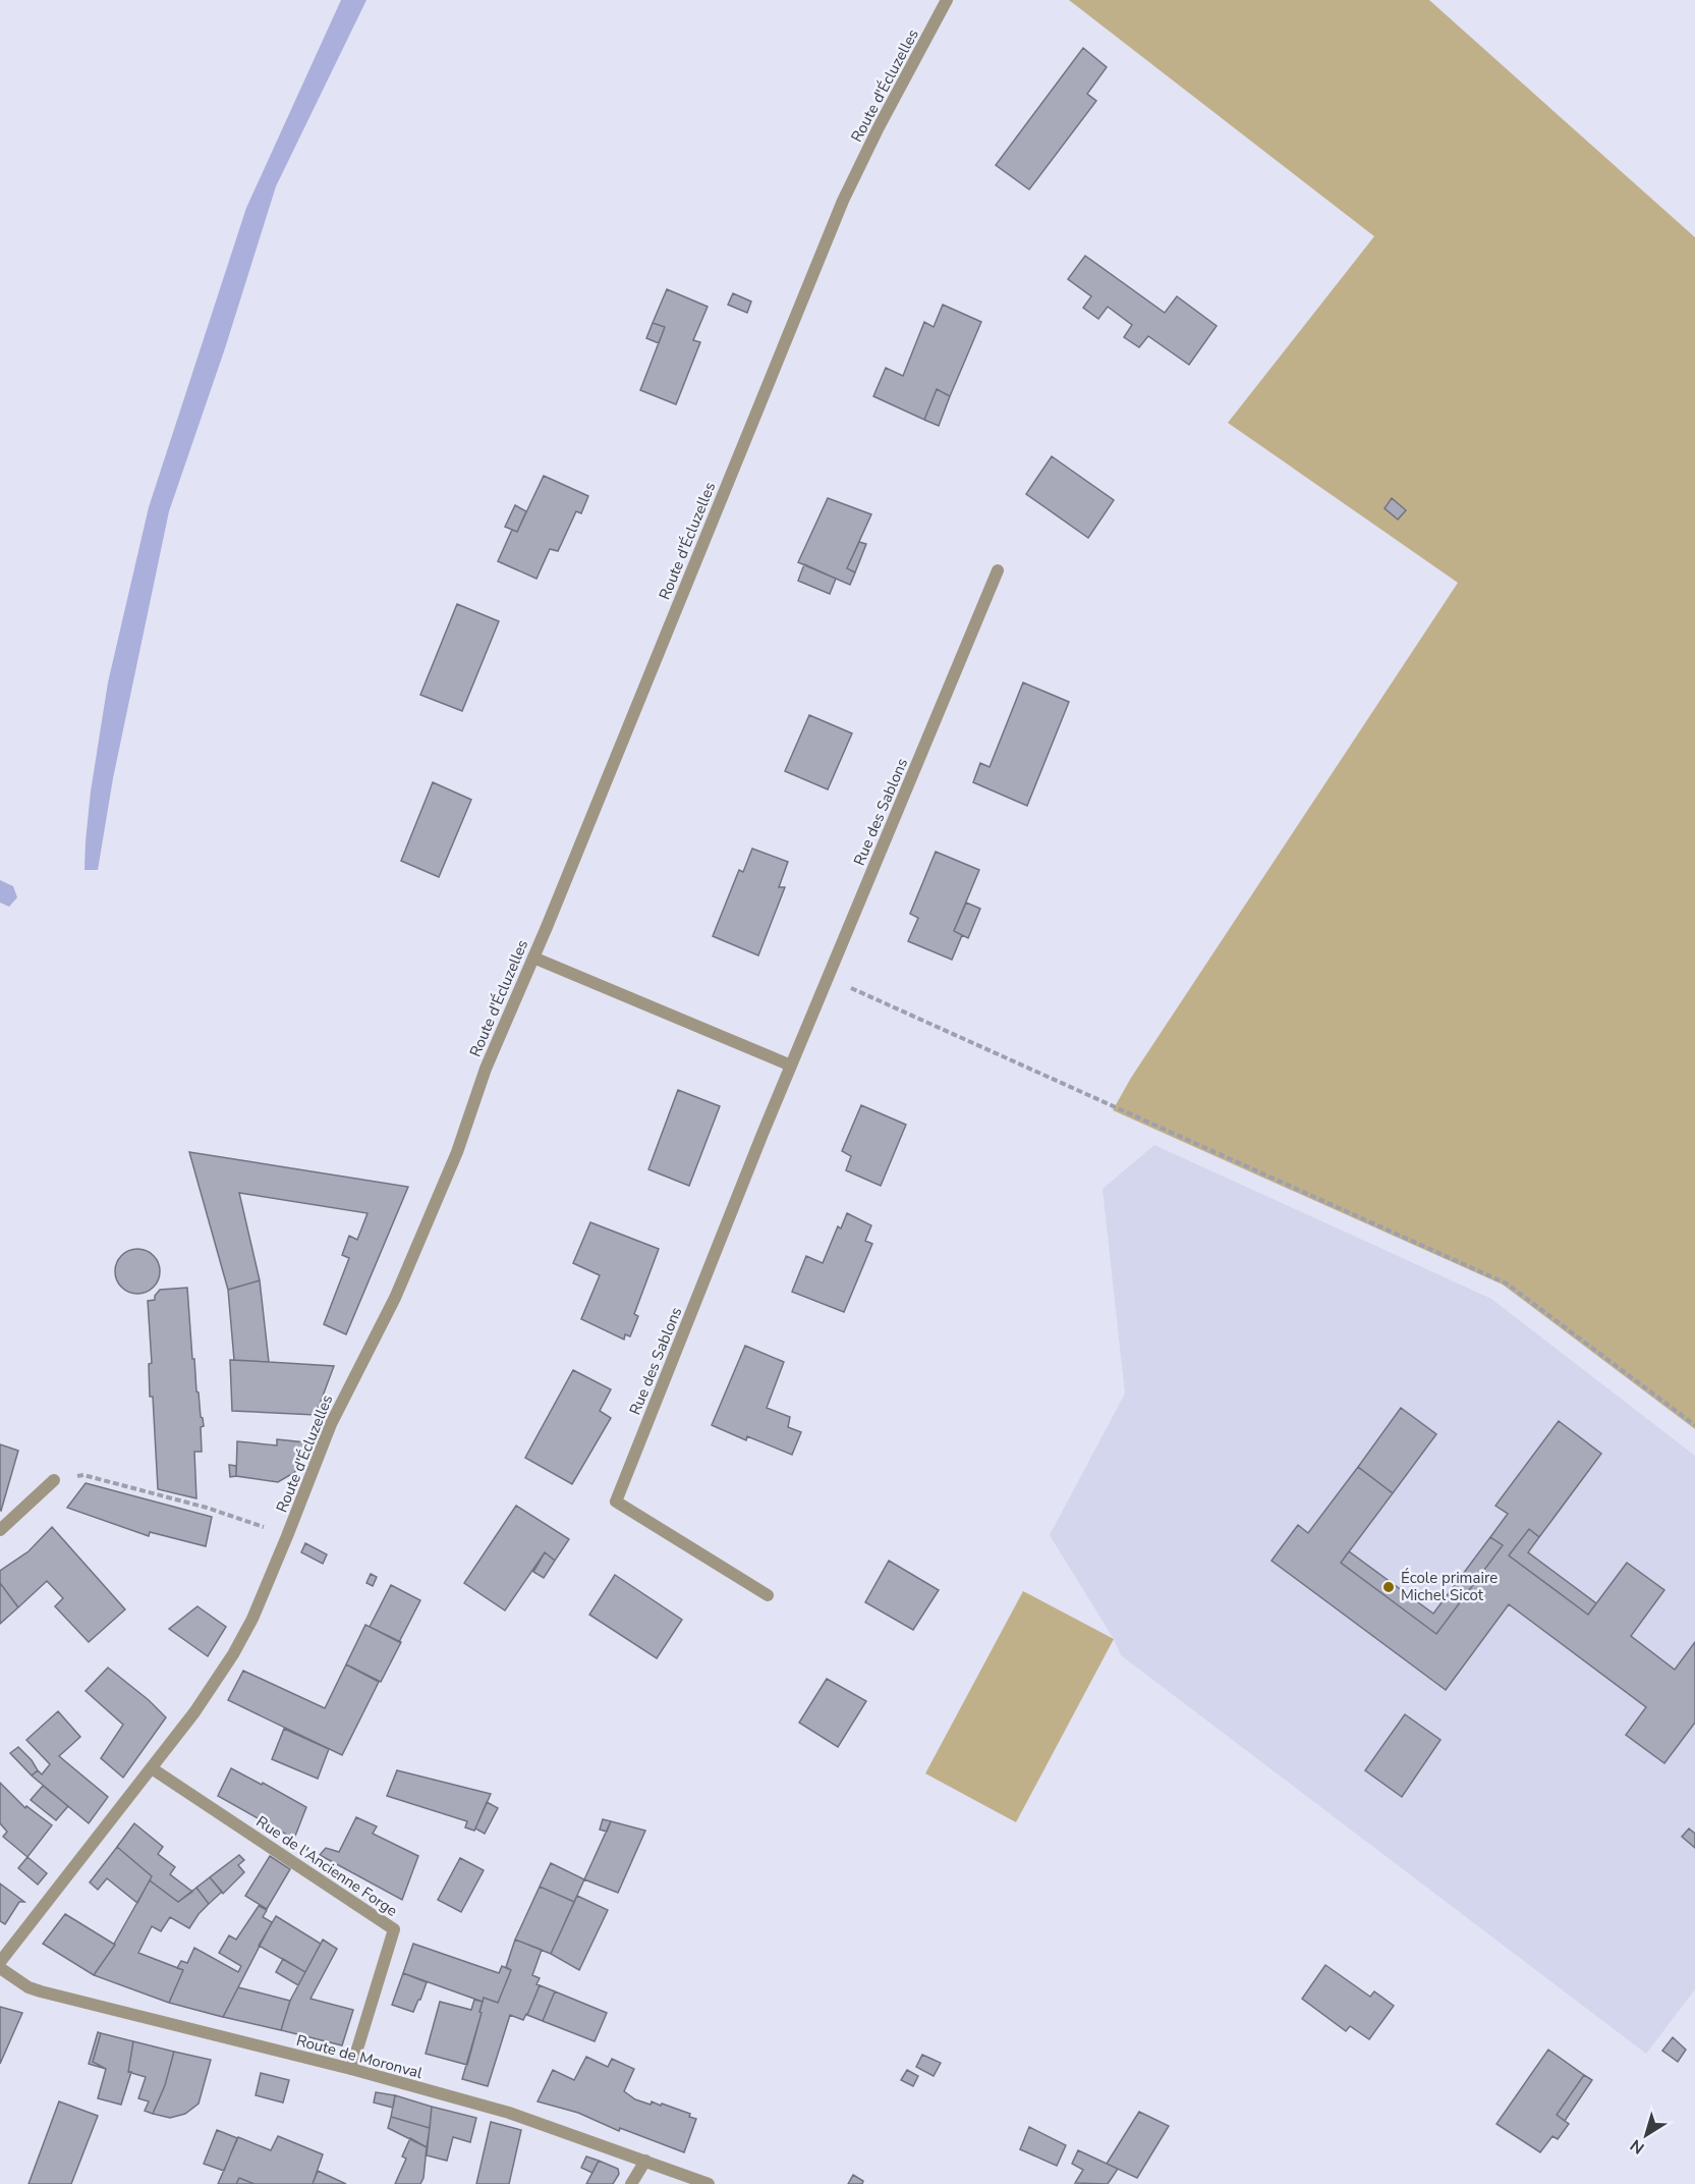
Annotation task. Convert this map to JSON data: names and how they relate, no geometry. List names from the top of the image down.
{
  "streets": {
    "street": [
      "Route d'Écluzelles",
      "Rue des Sablons",
      "Rue de l'Ancienne Forge",
      "Route de Moronval"
    ]
  },
  "crossings": [
    ["Route d'Écluzelles", "Rue de l'Ancienne Forge"],
    ["Rue de l'Ancienne Forge", "Route de Moronval"]
  ],
  "places": ["École primaire Michel Sicot"],
  "north": "bottom left"
}
